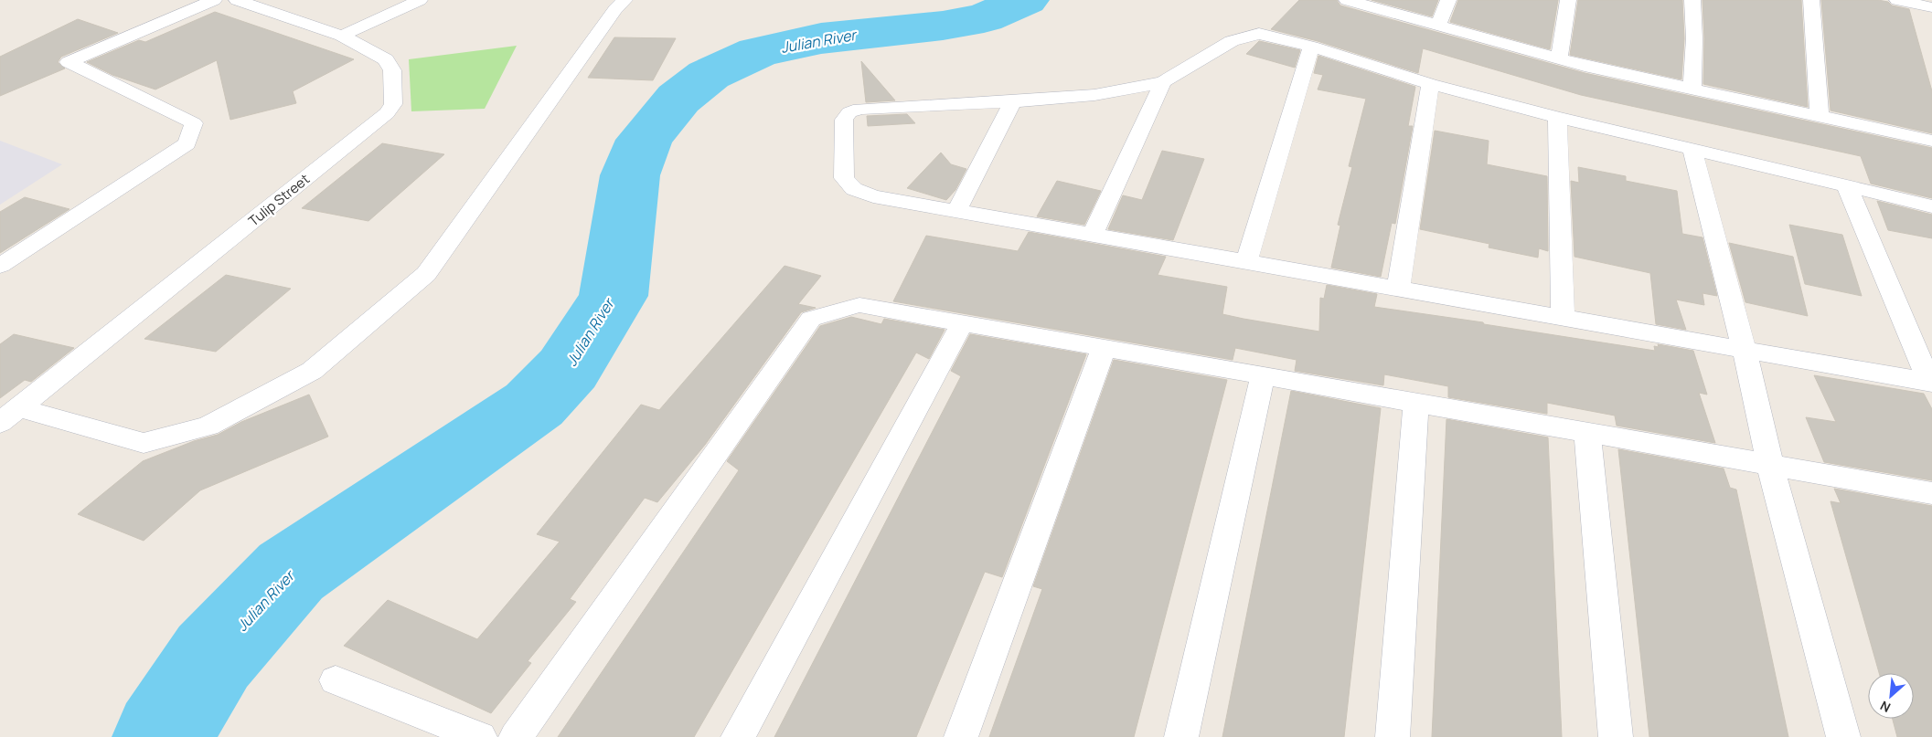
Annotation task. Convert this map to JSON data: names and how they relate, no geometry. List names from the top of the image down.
{
  "streets": {
    "street": ["Tulip Street"]
  },
  "water": ["Julian River"],
  "north": "bottom left"
}
